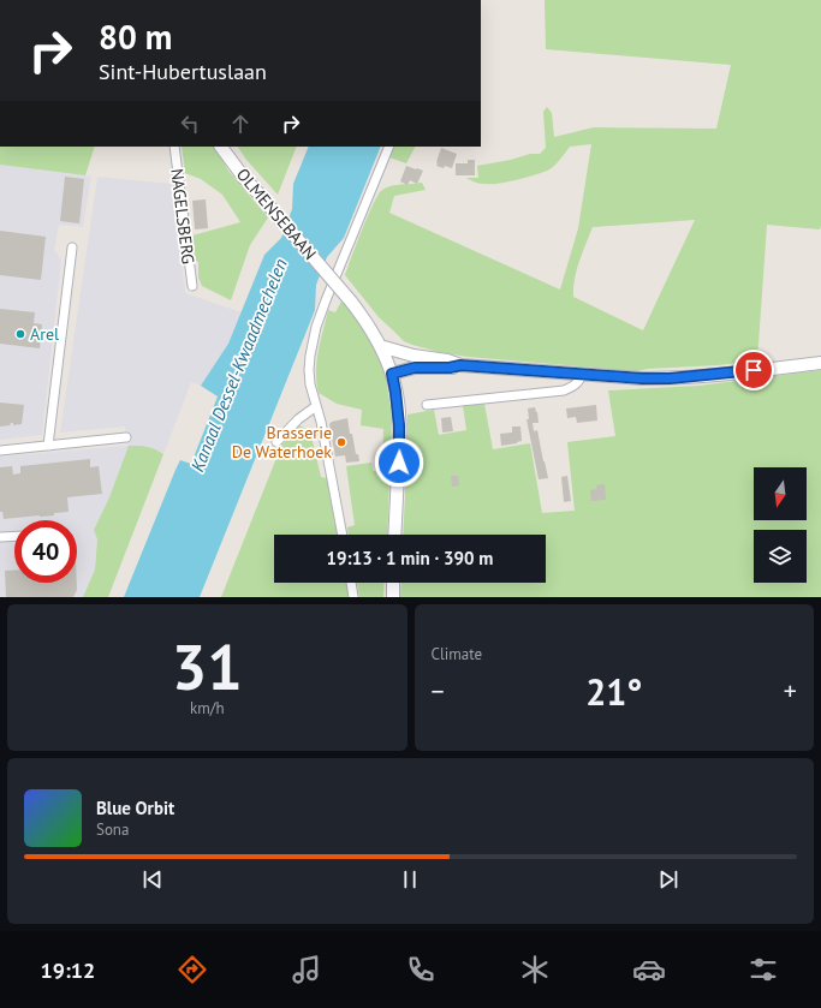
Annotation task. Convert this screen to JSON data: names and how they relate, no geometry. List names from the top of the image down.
{
  "streets": {
    "street": ["OLMENSEBAAN", "NAGELSBERG"]
  },
  "water": ["Kanaal Dessel-Kwaadmechelen"],
  "places": ["Arel", "Brasserie De Waterhoek"],
  "north": "bottom",
  "page": {
    "turn": ["80 m", "Sint-Hubertuslaan"],
    "limit": "40",
    "trip": "19:13 · 1 min · 390 m",
    "tile": [
      ["31", "km/h"],
      "Climate"
    ],
    "heat": ["−", "21°", "+"],
    "song": ["Blue Orbit", "Sona"],
    "tabs": "19:12"
  }
}
